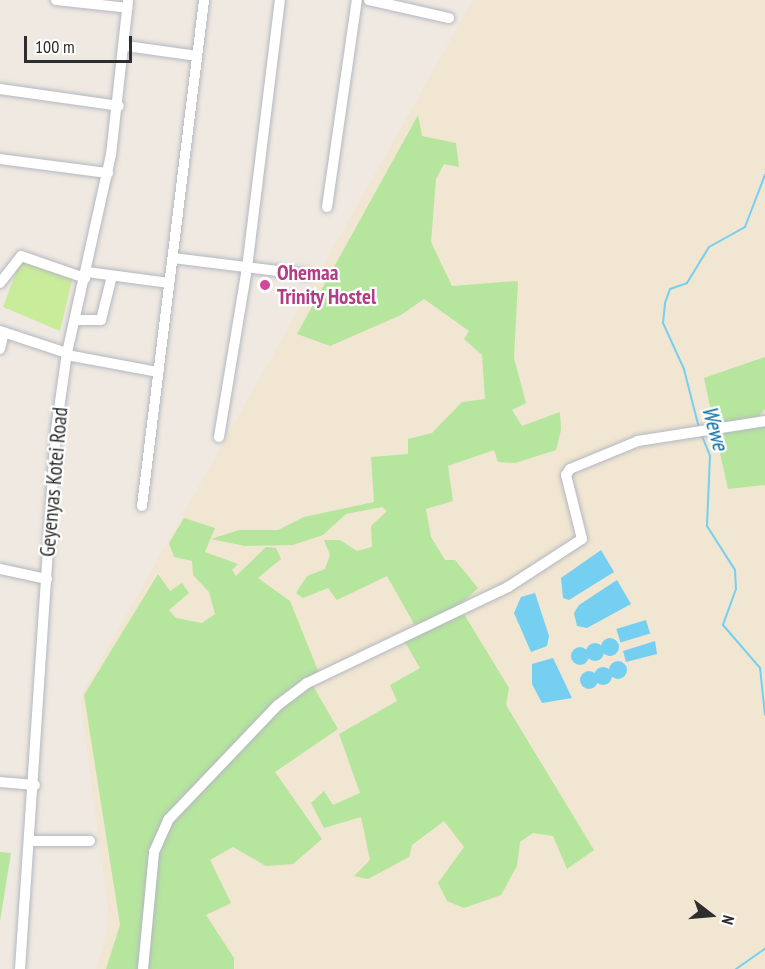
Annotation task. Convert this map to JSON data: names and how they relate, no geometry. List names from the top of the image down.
{
  "streets": {
    "street": ["Geyenyas Kotei Road"]
  },
  "water": ["Wewe"],
  "places": ["Ohemaa Trinity Hostel"],
  "scale_bar": "100 m",
  "north": "right"
}
